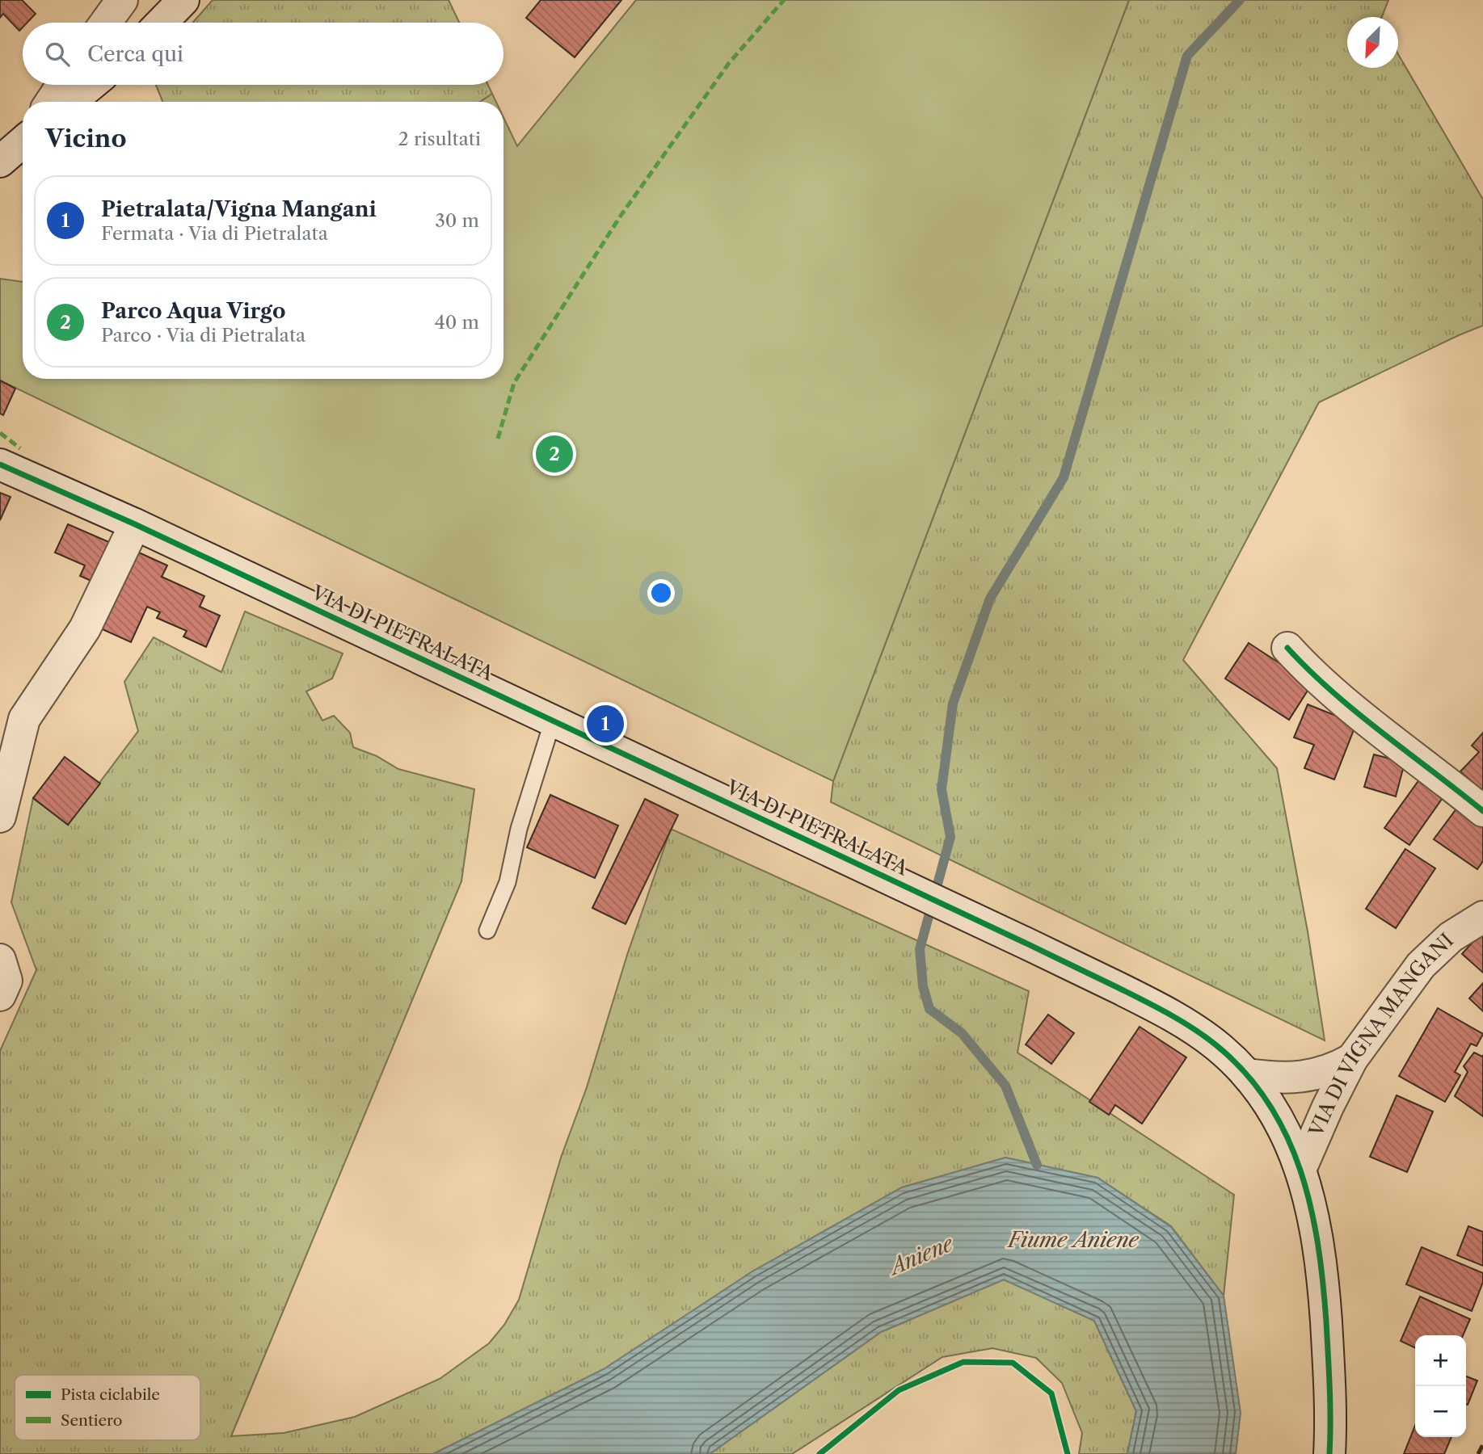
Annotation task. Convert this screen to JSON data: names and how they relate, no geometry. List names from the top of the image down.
{
  "streets": {
    "street": ["VIA DI PIETRALATA", "VIA DI VIGNA MANGANI"]
  },
  "crossings": [
    ["VIA DI PIETRALATA", "VIA DI VIGNA MANGANI"]
  ],
  "water": ["Fiume Aniene", "Aniene"],
  "legend": ["Pista ciclabile", "Sentiero"],
  "north": "bottom left",
  "page": {
    "search": "Cerca qui",
    "heading": ["Vicino", "2 risultati"],
    "list": [
      {
        "mark": "1",
        "name": "Pietralata/Vigna Mangani",
        "note": "Fermata · Via di Pietralata",
        "value": "30 m"
      },
      {
        "mark": "2",
        "name": "Parco Aqua Virgo",
        "note": "Parco · Via di Pietralata",
        "value": "40 m"
      }
    ],
    "pins": ["2", "1"],
    "map_buttons": ["+", "−"]
  }
}
